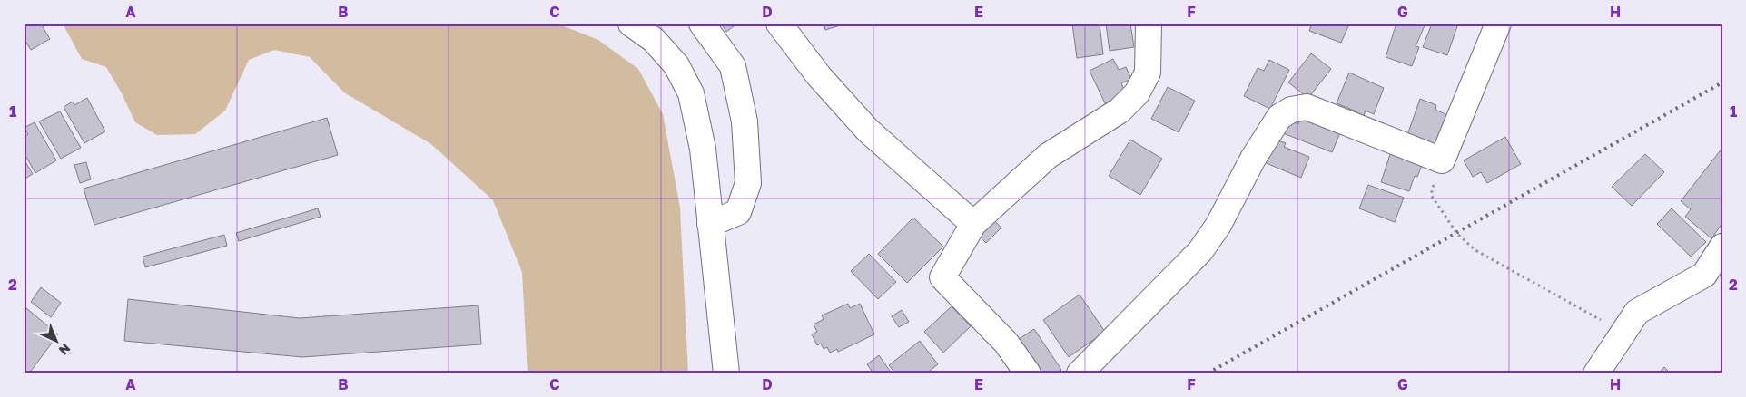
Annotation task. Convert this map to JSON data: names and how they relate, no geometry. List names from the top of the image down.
{
  "north": "bottom right",
  "grid": {
    "columns": [
      "A",
      "B",
      "C",
      "D",
      "E",
      "F",
      "G",
      "H"
    ],
    "rows": ["1", "2"]
  }
}
